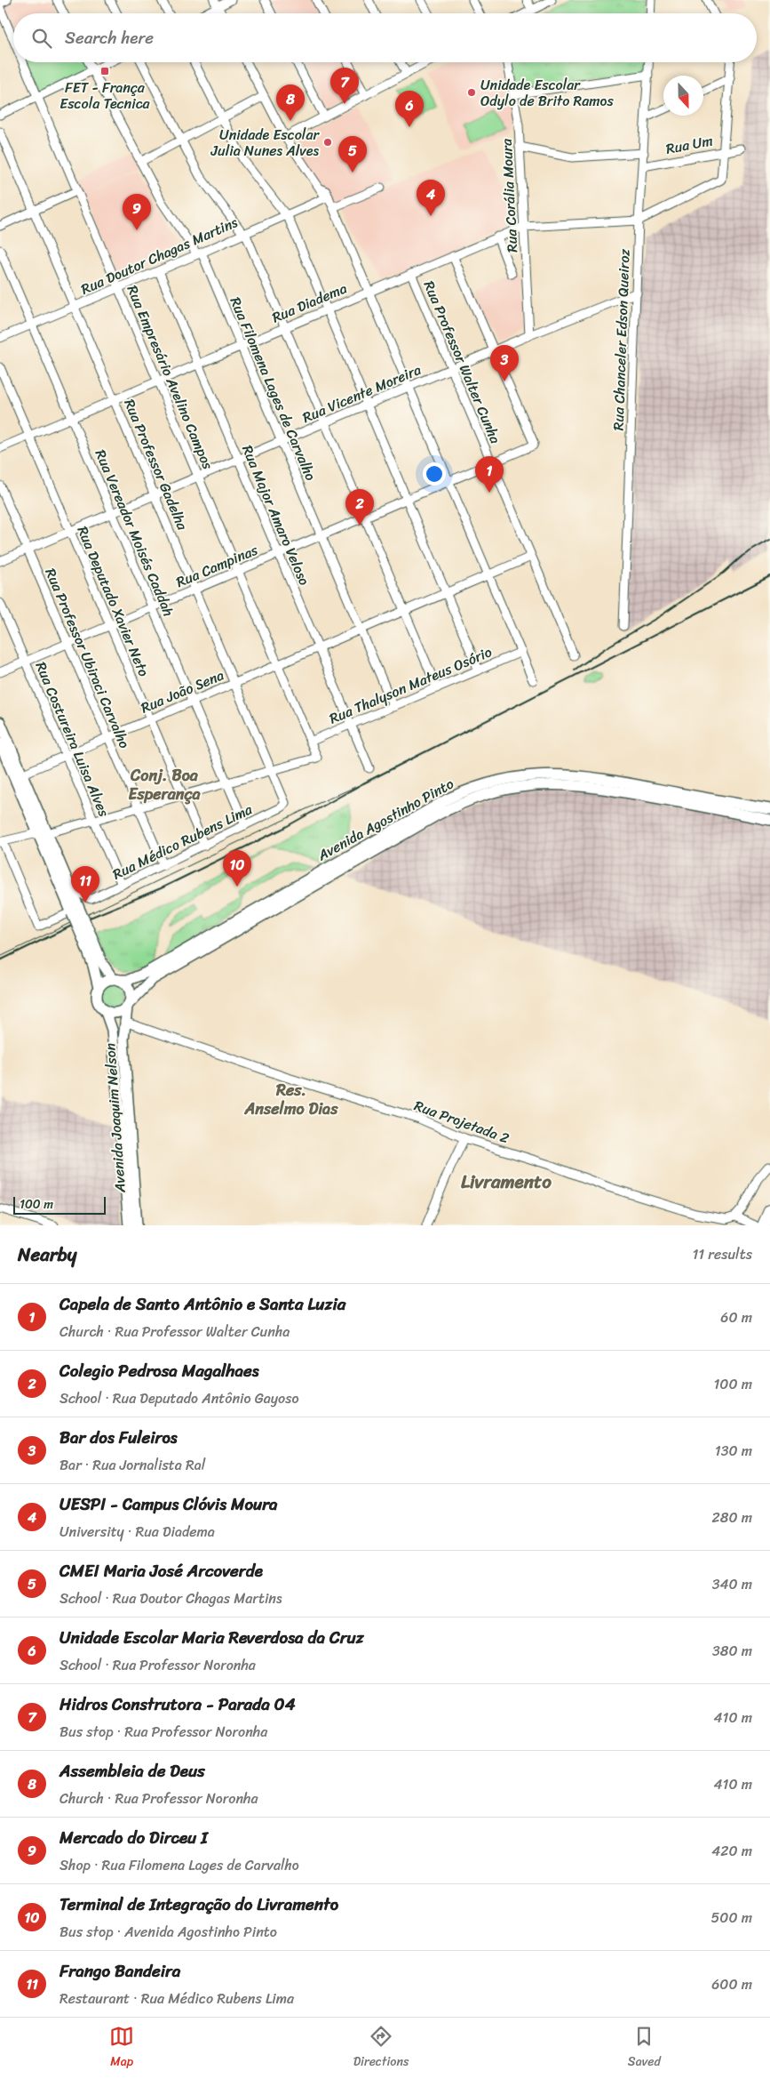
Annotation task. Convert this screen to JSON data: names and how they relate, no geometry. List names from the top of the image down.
{
  "streets": {
    "main road": ["Avenida Agostinho Pinto", "Avenida Joaquim Nelson"],
    "street": [
      "Rua Um",
      "Rua Corália Moura",
      "Rua Doutor Chagas Martins",
      "Rua Diadema",
      "Rua Chanceler Edson Queiroz",
      "Rua Professor Walter Cunha",
      "Rua Empresário Avelino Campos",
      "Rua Filomena Lages de Carvalho",
      "Rua Vicente Moreira",
      "Rua Professor Gadelha",
      "Rua Major Amaro Veloso",
      "Rua Vereador Moisés Caddah",
      "Rua Campinas",
      "Rua Deputado Xavier Neto",
      "Rua Professor Ubiraci Carvalho",
      "Rua Thalyson Mateus Osório",
      "Rua João Sena",
      "Rua Costureira Luisa Alves",
      "Rua Médico Rubens Lima",
      "Rua Projetada 2"
    ]
  },
  "crossings": [
    ["Rua Um", "Rua Chanceler Edson Queiroz"],
    ["Rua Corália Moura", "Rua Diadema"],
    ["Rua Corália Moura", "Rua Vicente Moreira"],
    ["Rua Doutor Chagas Martins", "Rua Empresário Avelino Campos"],
    ["Rua Doutor Chagas Martins", "Rua Filomena Lages de Carvalho"],
    ["Rua Doutor Chagas Martins", "Rua Professor Gadelha"],
    ["Rua Doutor Chagas Martins", "Rua Major Amaro Veloso"],
    ["Rua Doutor Chagas Martins", "Rua Vereador Moisés Caddah"],
    ["Rua Diadema", "Rua Chanceler Edson Queiroz"],
    ["Rua Diadema", "Rua Professor Walter Cunha"],
    ["Rua Diadema", "Rua Empresário Avelino Campos"],
    ["Rua Diadema", "Rua Filomena Lages de Carvalho"],
    ["Rua Diadema", "Rua Professor Gadelha"],
    ["Rua Diadema", "Rua Major Amaro Veloso"],
    ["Rua Diadema", "Rua Vereador Moisés Caddah"],
    ["Rua Diadema", "Rua Deputado Xavier Neto"],
    ["Rua Chanceler Edson Queiroz", "Rua Vicente Moreira"],
    ["Rua Professor Walter Cunha", "Rua Vicente Moreira"],
    ["Rua Empresário Avelino Campos", "Rua Vicente Moreira"],
    ["Rua Empresário Avelino Campos", "Rua Professor Gadelha"],
    ["Rua Empresário Avelino Campos", "Rua Campinas"],
    ["Rua Empresário Avelino Campos", "Rua Thalyson Mateus Osório"],
    ["Rua Empresário Avelino Campos", "Rua João Sena"],
    ["Rua Filomena Lages de Carvalho", "Rua Vicente Moreira"],
    ["Rua Filomena Lages de Carvalho", "Rua Campinas"],
    ["Rua Filomena Lages de Carvalho", "Rua João Sena"],
    ["Rua Vicente Moreira", "Rua Professor Gadelha"],
    ["Rua Vicente Moreira", "Rua Major Amaro Veloso"],
    ["Rua Vicente Moreira", "Rua Vereador Moisés Caddah"],
    ["Rua Vicente Moreira", "Rua Deputado Xavier Neto"],
    ["Rua Vicente Moreira", "Rua Professor Ubiraci Carvalho"],
    ["Rua Professor Gadelha", "Rua Campinas"],
    ["Rua Professor Gadelha", "Rua João Sena"],
    ["Rua Professor Gadelha", "Rua Médico Rubens Lima"],
    ["Rua Major Amaro Veloso", "Rua Campinas"],
    ["Rua Major Amaro Veloso", "Rua Thalyson Mateus Osório"],
    ["Rua Major Amaro Veloso", "Rua João Sena"],
    ["Rua Vereador Moisés Caddah", "Rua Campinas"],
    ["Rua Vereador Moisés Caddah", "Rua João Sena"],
    ["Rua Vereador Moisés Caddah", "Rua Médico Rubens Lima"],
    ["Rua Campinas", "Rua Deputado Xavier Neto"],
    ["Rua Campinas", "Rua Professor Ubiraci Carvalho"],
    ["Rua Campinas", "Rua Costureira Luisa Alves"],
    ["Rua Deputado Xavier Neto", "Rua João Sena"],
    ["Rua Deputado Xavier Neto", "Rua Médico Rubens Lima"],
    ["Rua Professor Ubiraci Carvalho", "Rua João Sena"],
    ["Rua Professor Ubiraci Carvalho", "Rua Médico Rubens Lima"],
    ["Rua João Sena", "Rua Costureira Luisa Alves"],
    ["Rua Costureira Luisa Alves", "Rua Médico Rubens Lima"],
    ["Avenida Agostinho Pinto", "Avenida Joaquim Nelson"],
    ["Avenida Joaquim Nelson", "Rua Projetada 2"]
  ],
  "districts": ["Conj. Boa Esperança", "Res. Anselmo Dias", "Livramento"],
  "places": {
    "transit": ["FET - França Escola Tecnica"],
    "other": ["Unidade Escolar Odylo de Brito Ramos", "Unidade Escolar Julia Nunes Alves"]
  },
  "scale_bar": "100 m",
  "north": "bottom",
  "page": {
    "search": "Search here",
    "pins": [
      "7",
      "8",
      "6",
      "5",
      "4",
      "9",
      "3",
      "1",
      "2",
      "10",
      "11"
    ],
    "scale": "100 m",
    "heading": ["Nearby", "11 results"],
    "list": [
      {
        "mark": "1",
        "name": "Capela de Santo Antônio e Santa Luzia",
        "note": "Church · Rua Professor Walter Cunha",
        "value": "60 m"
      },
      {
        "mark": "2",
        "name": "Colegio Pedrosa Magalhaes",
        "note": "School · Rua Deputado Antônio Gayoso",
        "value": "100 m"
      },
      {
        "mark": "3",
        "name": "Bar dos Fuleiros",
        "note": "Bar · Rua Jornalista Ral",
        "value": "130 m"
      },
      {
        "mark": "4",
        "name": "UESPI - Campus Clóvis Moura",
        "note": "University · Rua Diadema",
        "value": "280 m"
      },
      {
        "mark": "5",
        "name": "CMEI Maria José Arcoverde",
        "note": "School · Rua Doutor Chagas Martins",
        "value": "340 m"
      },
      {
        "mark": "6",
        "name": "Unidade Escolar Maria Reverdosa da Cruz",
        "note": "School · Rua Professor Noronha",
        "value": "380 m"
      },
      {
        "mark": "7",
        "name": "Hidros Construtora - Parada 04",
        "note": "Bus stop · Rua Professor Noronha",
        "value": "410 m"
      },
      {
        "mark": "8",
        "name": "Assembleia de Deus",
        "note": "Church · Rua Professor Noronha",
        "value": "410 m"
      },
      {
        "mark": "9",
        "name": "Mercado do Dirceu I",
        "note": "Shop · Rua Filomena Lages de Carvalho",
        "value": "420 m"
      },
      {
        "mark": "10",
        "name": "Terminal de Integração do Livramento",
        "note": "Bus stop · Avenida Agostinho Pinto",
        "value": "500 m"
      },
      {
        "mark": "11",
        "name": "Frango Bandeira",
        "note": "Restaurant · Rua Médico Rubens Lima",
        "value": "600 m"
      }
    ],
    "nav": ["Map", "Directions", "Saved"]
  }
}
